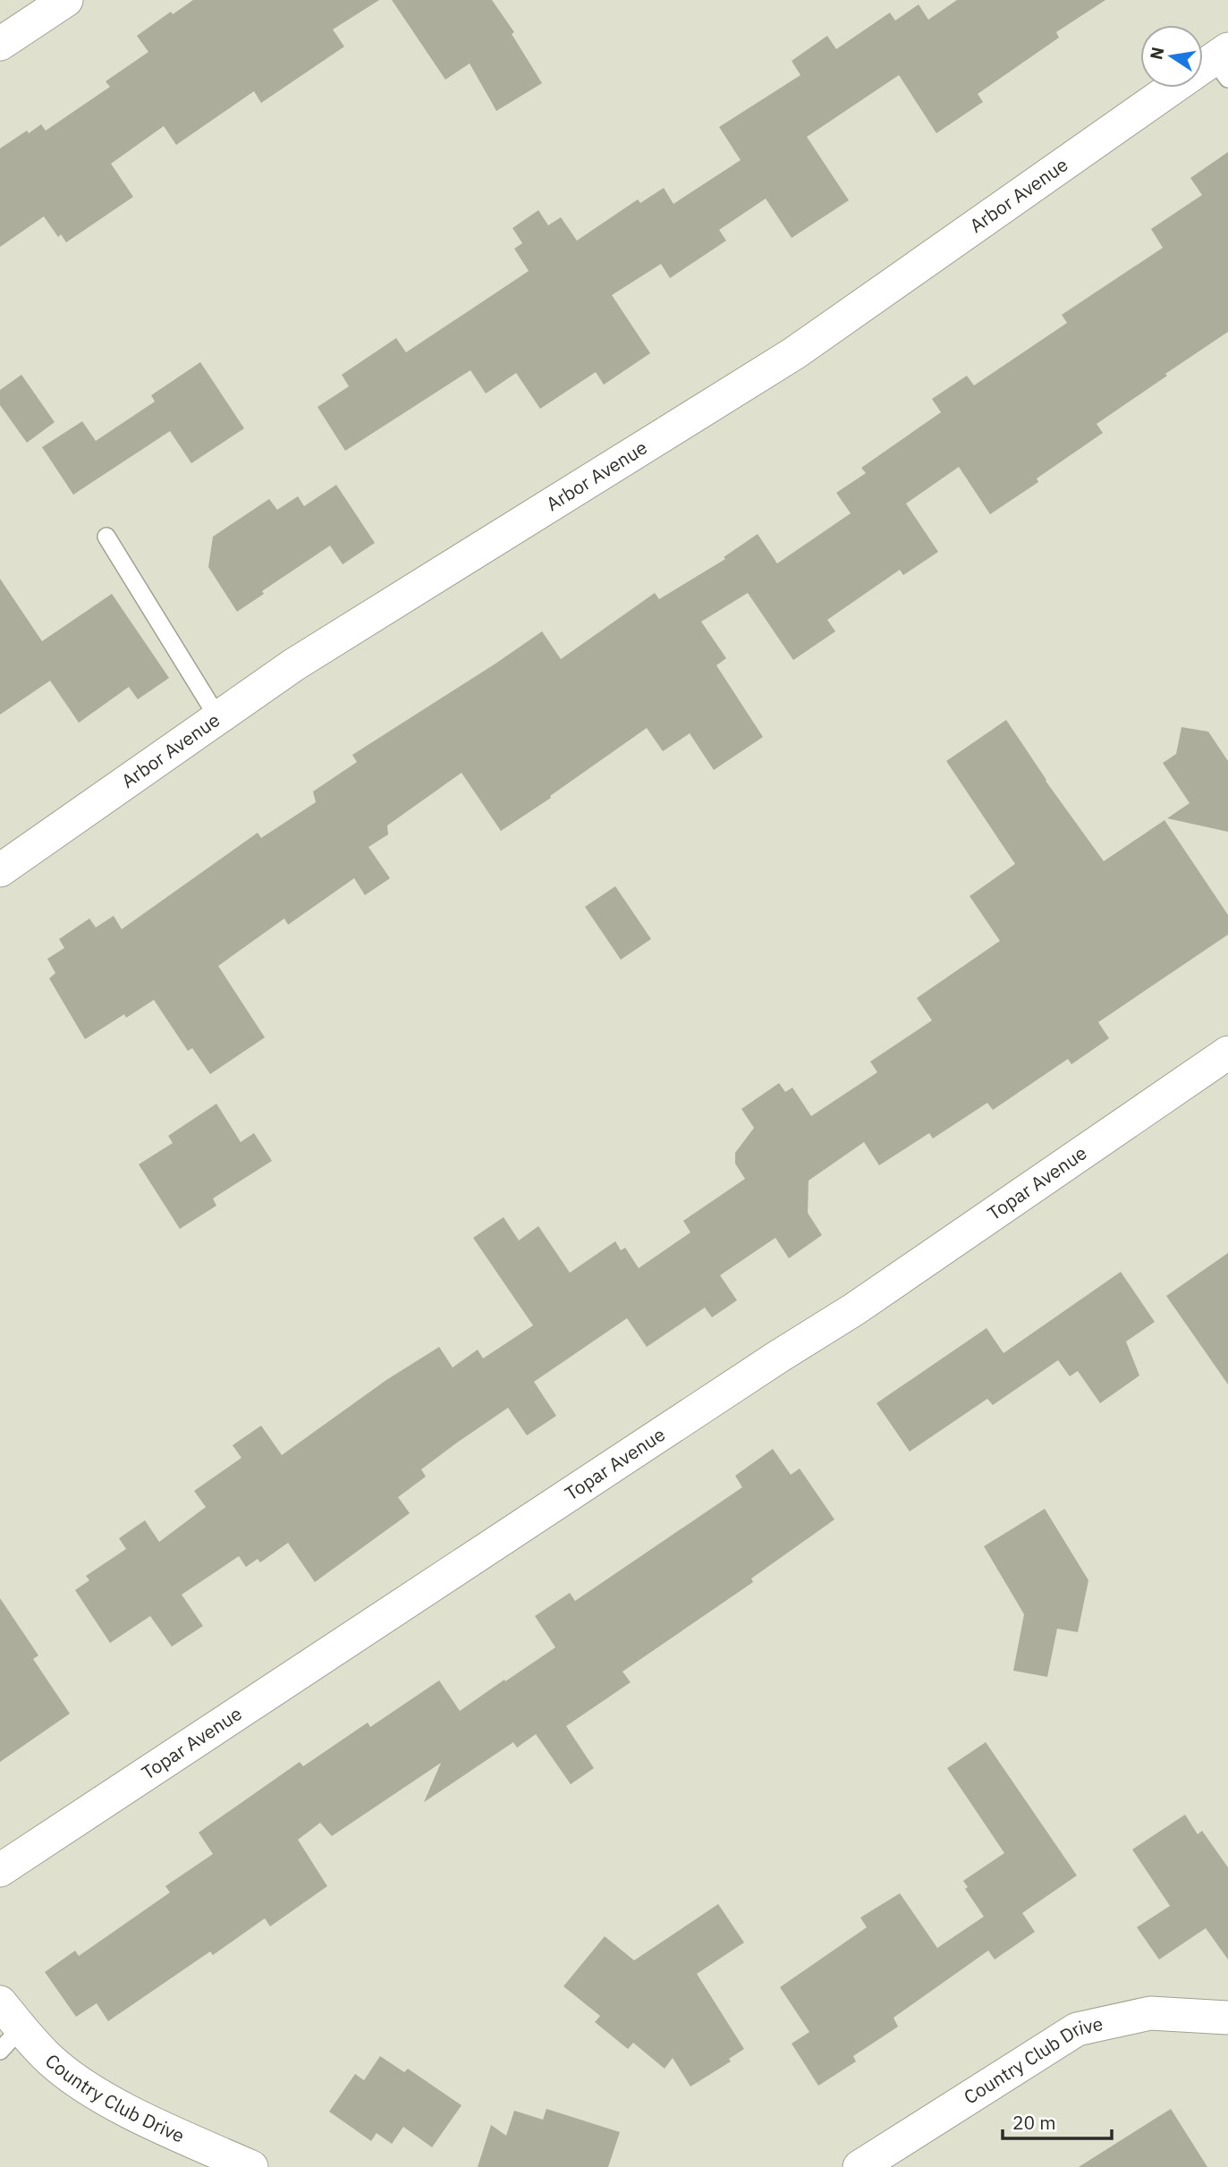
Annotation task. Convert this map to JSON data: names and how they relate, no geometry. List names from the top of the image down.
{
  "streets": {
    "street": ["Arbor Avenue", "Topar Avenue", "Country Club Drive"]
  },
  "scale_bar": "20 m",
  "north": "left"
}
